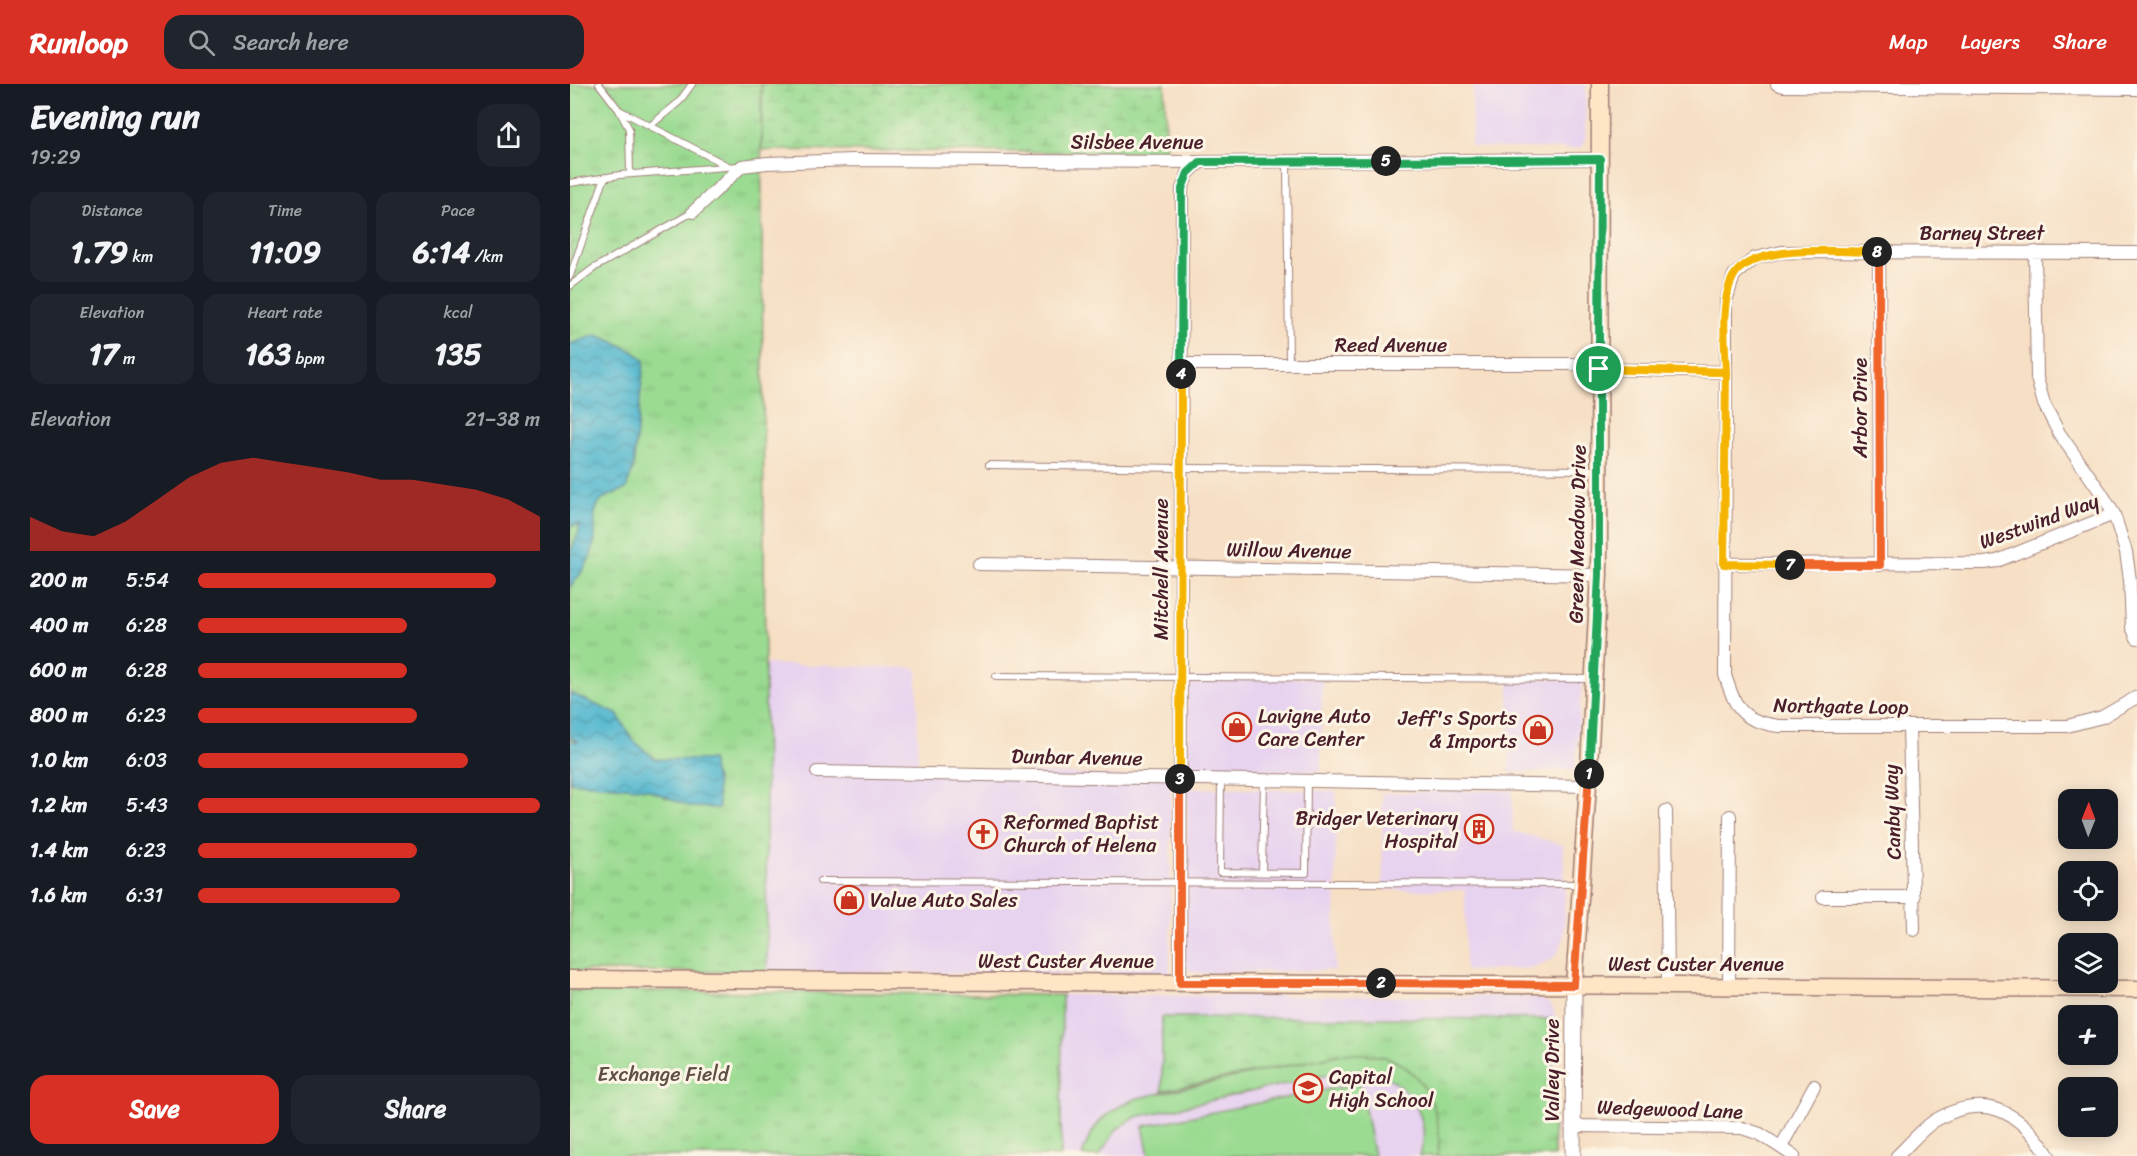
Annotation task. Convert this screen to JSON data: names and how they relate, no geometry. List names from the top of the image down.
{
  "streets": {
    "main road": ["Green Meadow Drive", "West Custer Avenue"],
    "street": [
      "Silsbee Avenue",
      "Barney Street",
      "Reed Avenue",
      "Arbor Drive",
      "Westwind Way",
      "Willow Avenue",
      "Mitchell Avenue",
      "Northgate Loop",
      "Dunbar Avenue",
      "Canby Way",
      "Valley Drive",
      "Wedgewood Lane"
    ]
  },
  "crossings": [
    ["Silsbee Avenue", "Green Meadow Drive"],
    ["Silsbee Avenue", "Mitchell Avenue"],
    ["Barney Street", "Arbor Drive"],
    ["Barney Street", "Northgate Loop"],
    ["Reed Avenue", "Green Meadow Drive"],
    ["Reed Avenue", "Mitchell Avenue"],
    ["Arbor Drive", "Westwind Way"],
    ["Westwind Way", "Northgate Loop"],
    ["Green Meadow Drive", "Willow Avenue"],
    ["Green Meadow Drive", "Dunbar Avenue"],
    ["Green Meadow Drive", "West Custer Avenue"],
    ["Green Meadow Drive", "Valley Drive"],
    ["Willow Avenue", "Mitchell Avenue"],
    ["Mitchell Avenue", "Dunbar Avenue"],
    ["Mitchell Avenue", "West Custer Avenue"],
    ["Northgate Loop", "Canby Way"],
    ["West Custer Avenue", "Valley Drive"],
    ["Valley Drive", "Wedgewood Lane"]
  ],
  "parks": ["Exchange Field"],
  "places": {
    "shop": ["Lavigne Auto Care Center", "Jeff's Sports & Imports", "Value Auto Sales"],
    "building": ["Bridger Veterinary Hospital"],
    "church": ["Reformed Baptist Church of Helena"],
    "school or university": ["Capital High School"]
  },
  "north": "top",
  "page": {
    "header": "Runloop",
    "search": "Search here",
    "nav": ["Map", "Layers", "Share"],
    "heading": ["Evening run", "19:29"],
    "pins": [
      "5",
      "8",
      "4",
      "7",
      "1",
      "3",
      "2"
    ],
    "stats": [
      ["Distance", "1.79 km"],
      ["Time", "11:09"],
      ["Pace", "6:14 /km"],
      ["Elevation", "17 m"],
      ["Heart rate", "163 bpm"],
      ["kcal", "135"]
    ],
    "chart": ["Elevation", "21–38 m"],
    "list": [
      {
        "name": "200 m",
        "note": "5:54"
      },
      {
        "name": "400 m",
        "note": "6:28"
      },
      {
        "name": "600 m",
        "note": "6:28"
      },
      {
        "name": "800 m",
        "note": "6:23"
      },
      {
        "name": "1.0 km",
        "note": "6:03"
      },
      {
        "name": "1.2 km",
        "note": "5:43"
      },
      {
        "name": "1.4 km",
        "note": "6:23"
      },
      {
        "name": "1.6 km",
        "note": "6:31"
      }
    ],
    "map_buttons": ["+", "−"],
    "buttons": ["Save", "Share"]
  }
}
